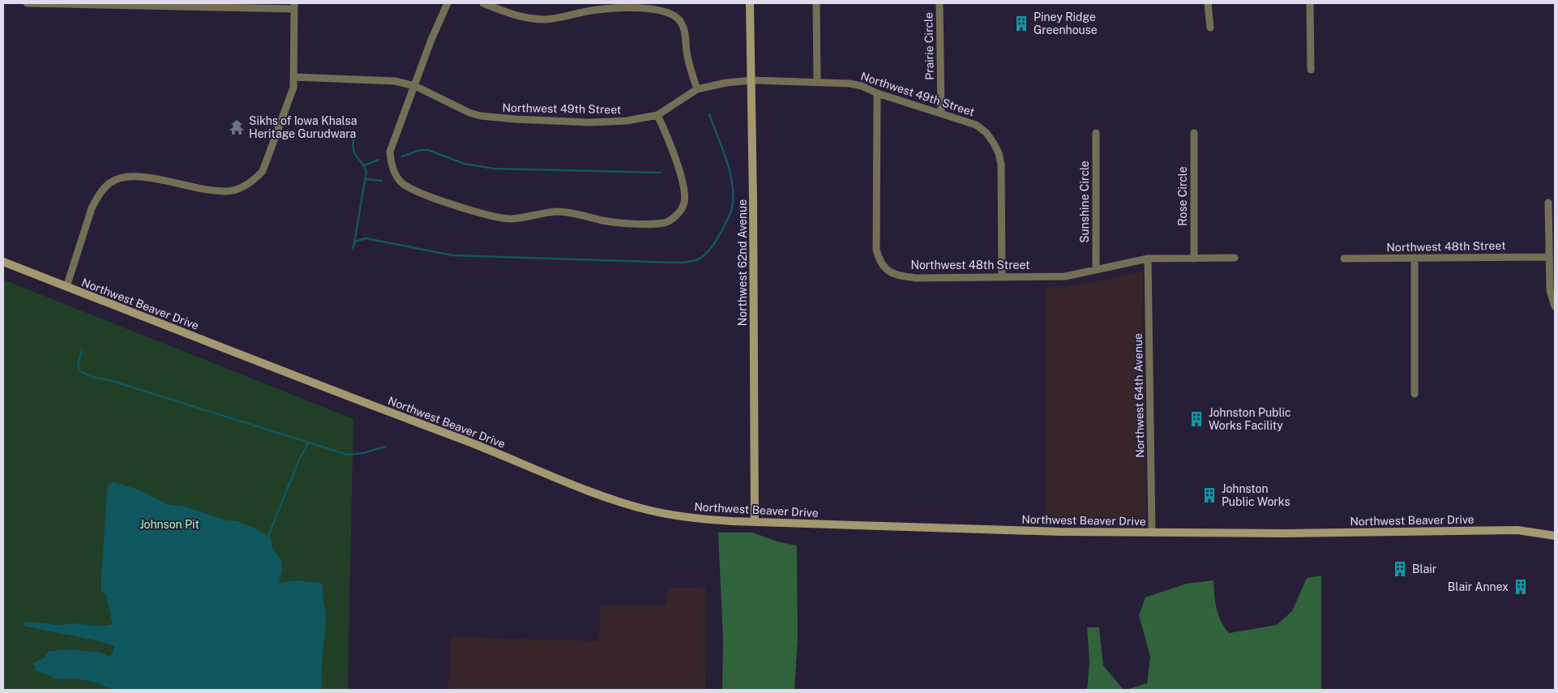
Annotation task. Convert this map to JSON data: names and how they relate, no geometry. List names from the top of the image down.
{
  "streets": {
    "main road": ["Northwest 62nd Avenue", "Northwest Beaver Drive"],
    "street": [
      "Prairie Circle",
      "Northwest 49th Street",
      "Rose Circle",
      "Sunshine Circle",
      "Northwest 48th Street",
      "Northwest 64th Avenue"
    ]
  },
  "crossings": [
    ["Prairie Circle", "Northwest 49th Street"],
    ["Northwest 49th Street", "Northwest 48th Street"],
    ["Northwest 49th Street", "Northwest 62nd Avenue"],
    ["Rose Circle", "Northwest 48th Street"],
    ["Sunshine Circle", "Northwest 48th Street"],
    ["Northwest 48th Street", "Northwest 64th Avenue"],
    ["Northwest 62nd Avenue", "Northwest Beaver Drive"],
    ["Northwest Beaver Drive", "Northwest 64th Avenue"]
  ],
  "parks": ["Johnson Pit"],
  "places": {
    "building": [
      "Piney Ridge Greenhouse",
      "Johnston Public Works Facility",
      "Johnston Public Works",
      "Blair",
      "Blair Annex"
    ],
    "temple": ["Sikhs of Iowa Khalsa Heritage Gurudwara"]
  }
}
